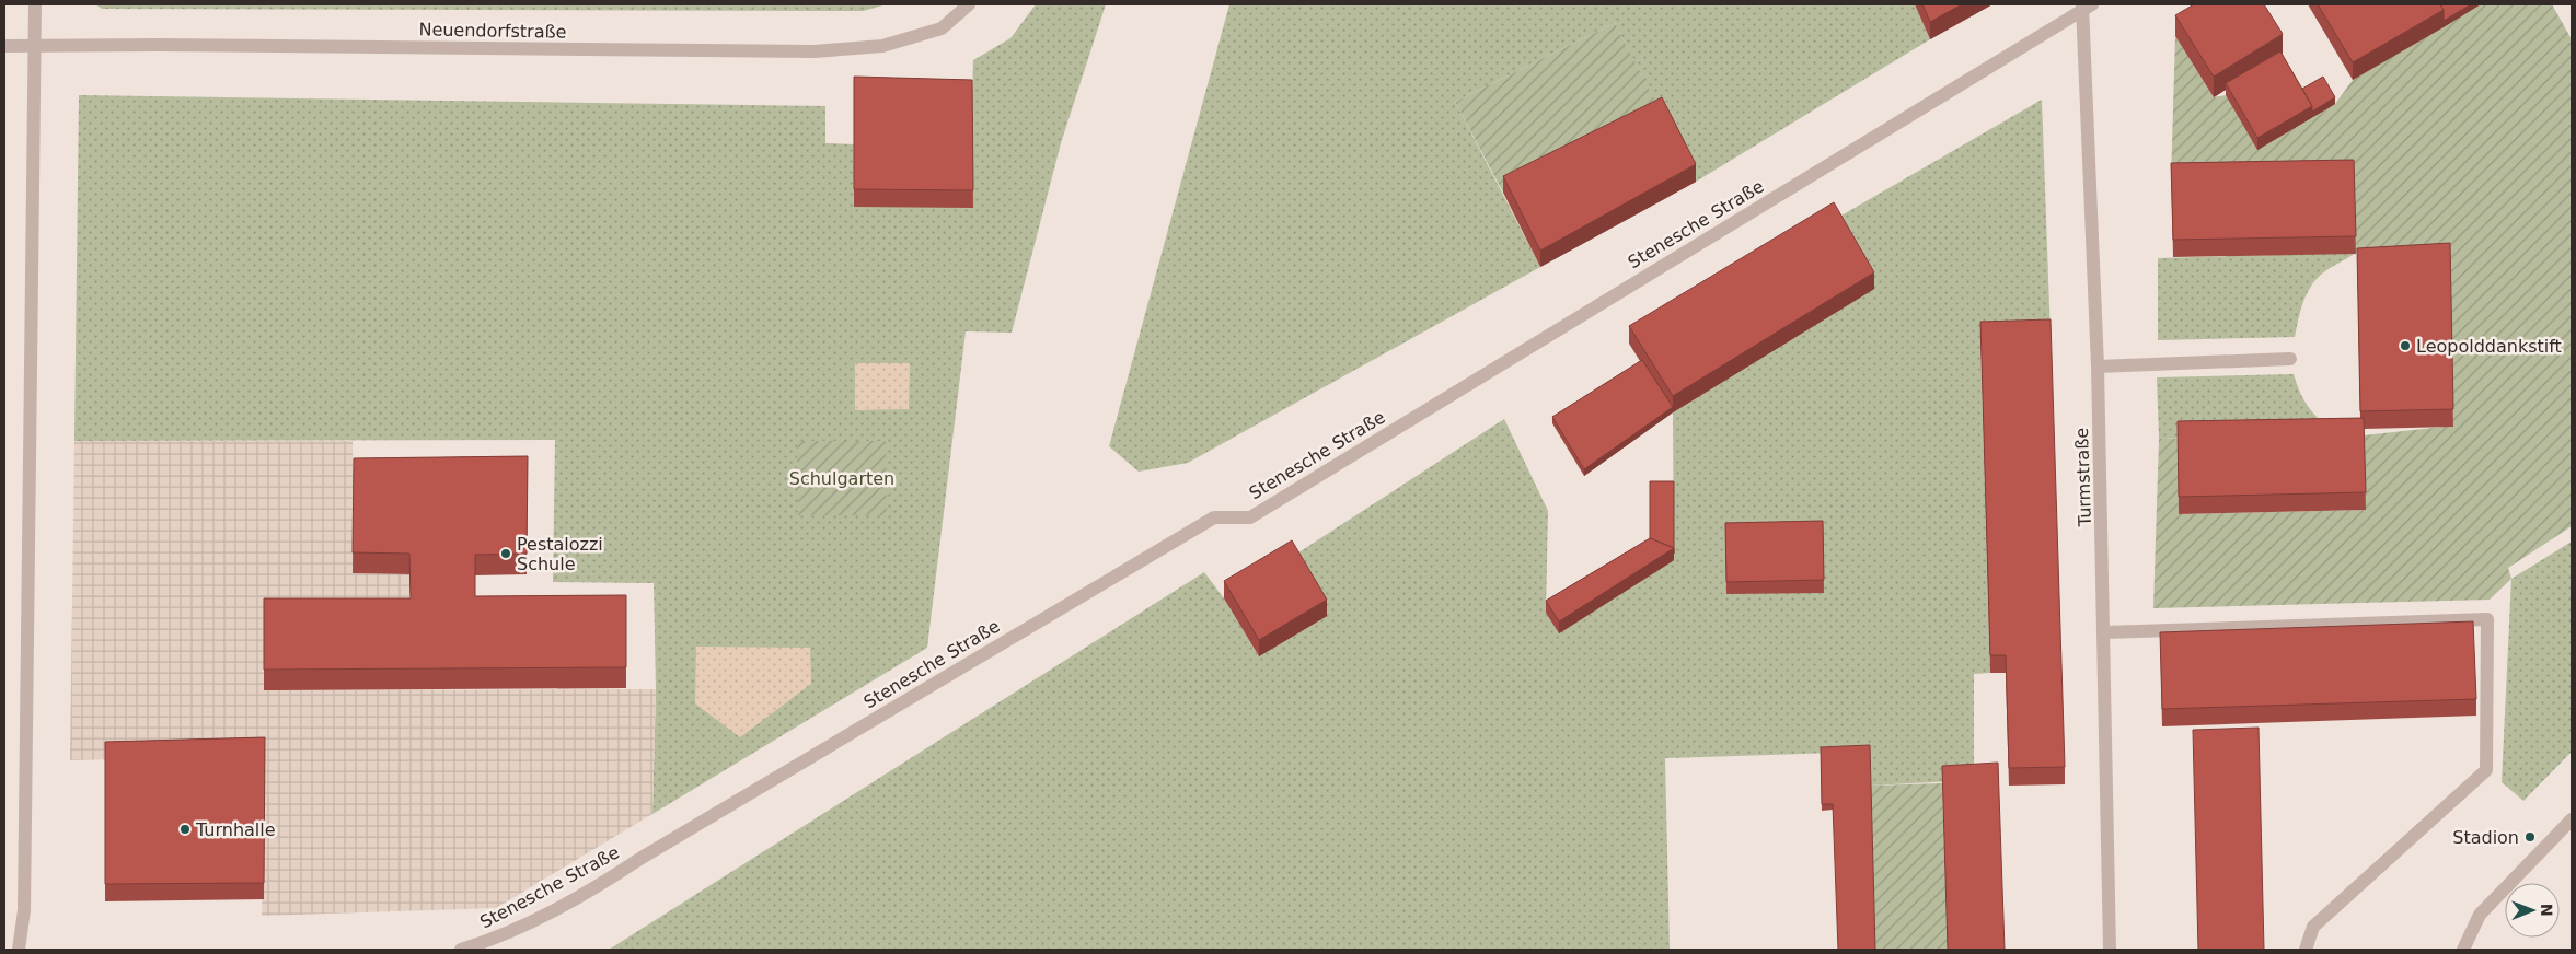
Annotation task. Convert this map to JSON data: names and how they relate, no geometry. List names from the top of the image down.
{
  "streets": {
    "street": ["Neuendorfstraße", "Stenesche Straße", "Turmstraße"]
  },
  "crossings": [
    ["Stenesche Straße", "Turmstraße"]
  ],
  "parks": ["Schulgarten"],
  "places": [
    "Leopolddankstift",
    "Pestalozzi Schule",
    "Turnhalle",
    "Stadion"
  ],
  "north": "right"
}
